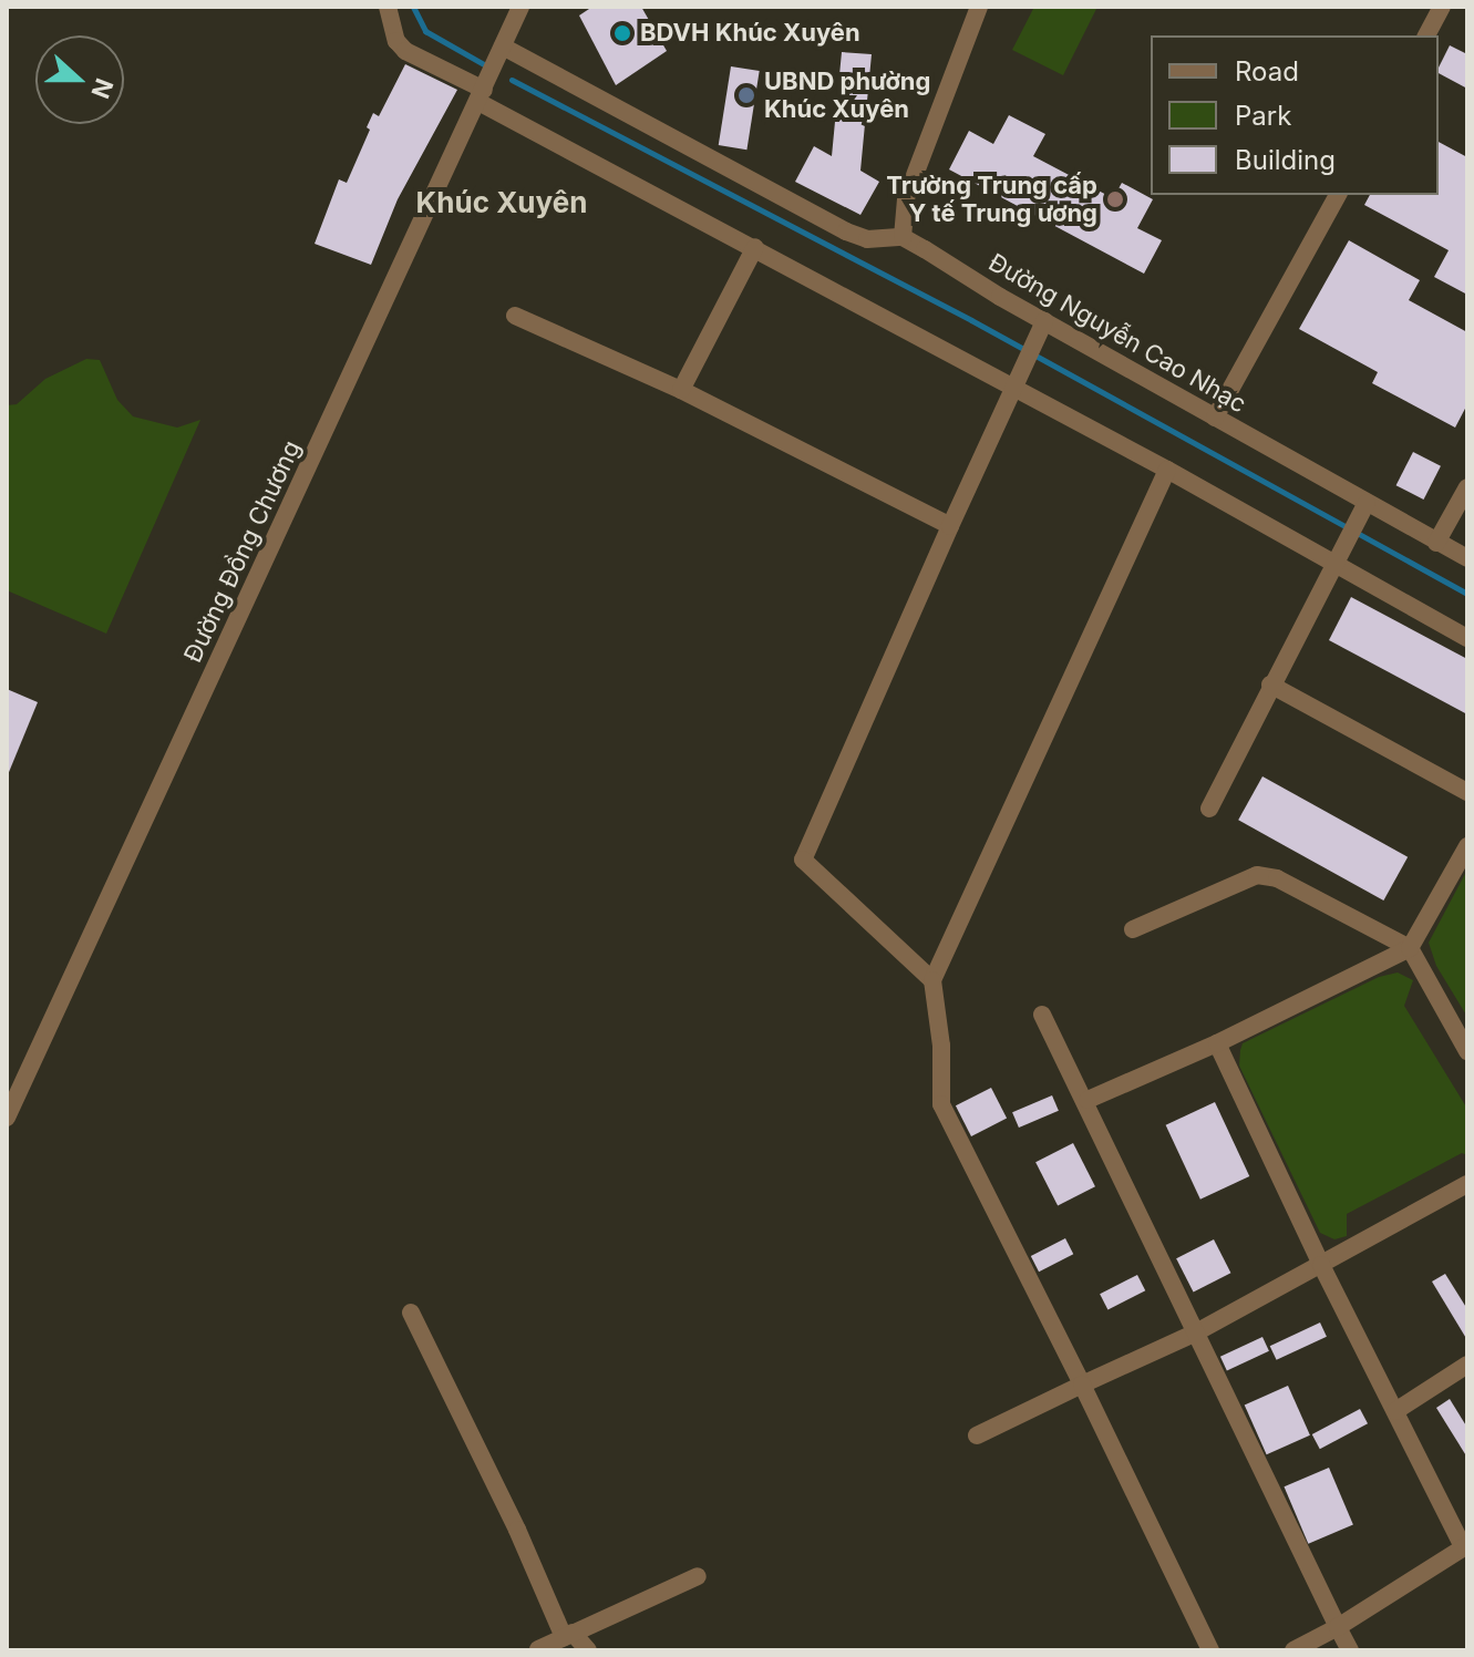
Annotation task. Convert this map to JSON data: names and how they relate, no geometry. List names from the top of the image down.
{
  "streets": {
    "street": ["Đường Nguyễn Cao Nhạc", "Đường Đồng Chương"]
  },
  "crossings": [
    ["Đường Nguyễn Cao Nhạc", "Đường Đồng Chương"]
  ],
  "districts": ["Khúc Xuyên"],
  "places": ["BDVH Khúc Xuyên", "UBND phường Khúc Xuyên", "Trường Trung cấp Y tế Trung ương"],
  "legend": ["Road", "Park", "Building"],
  "north": "right"
}
